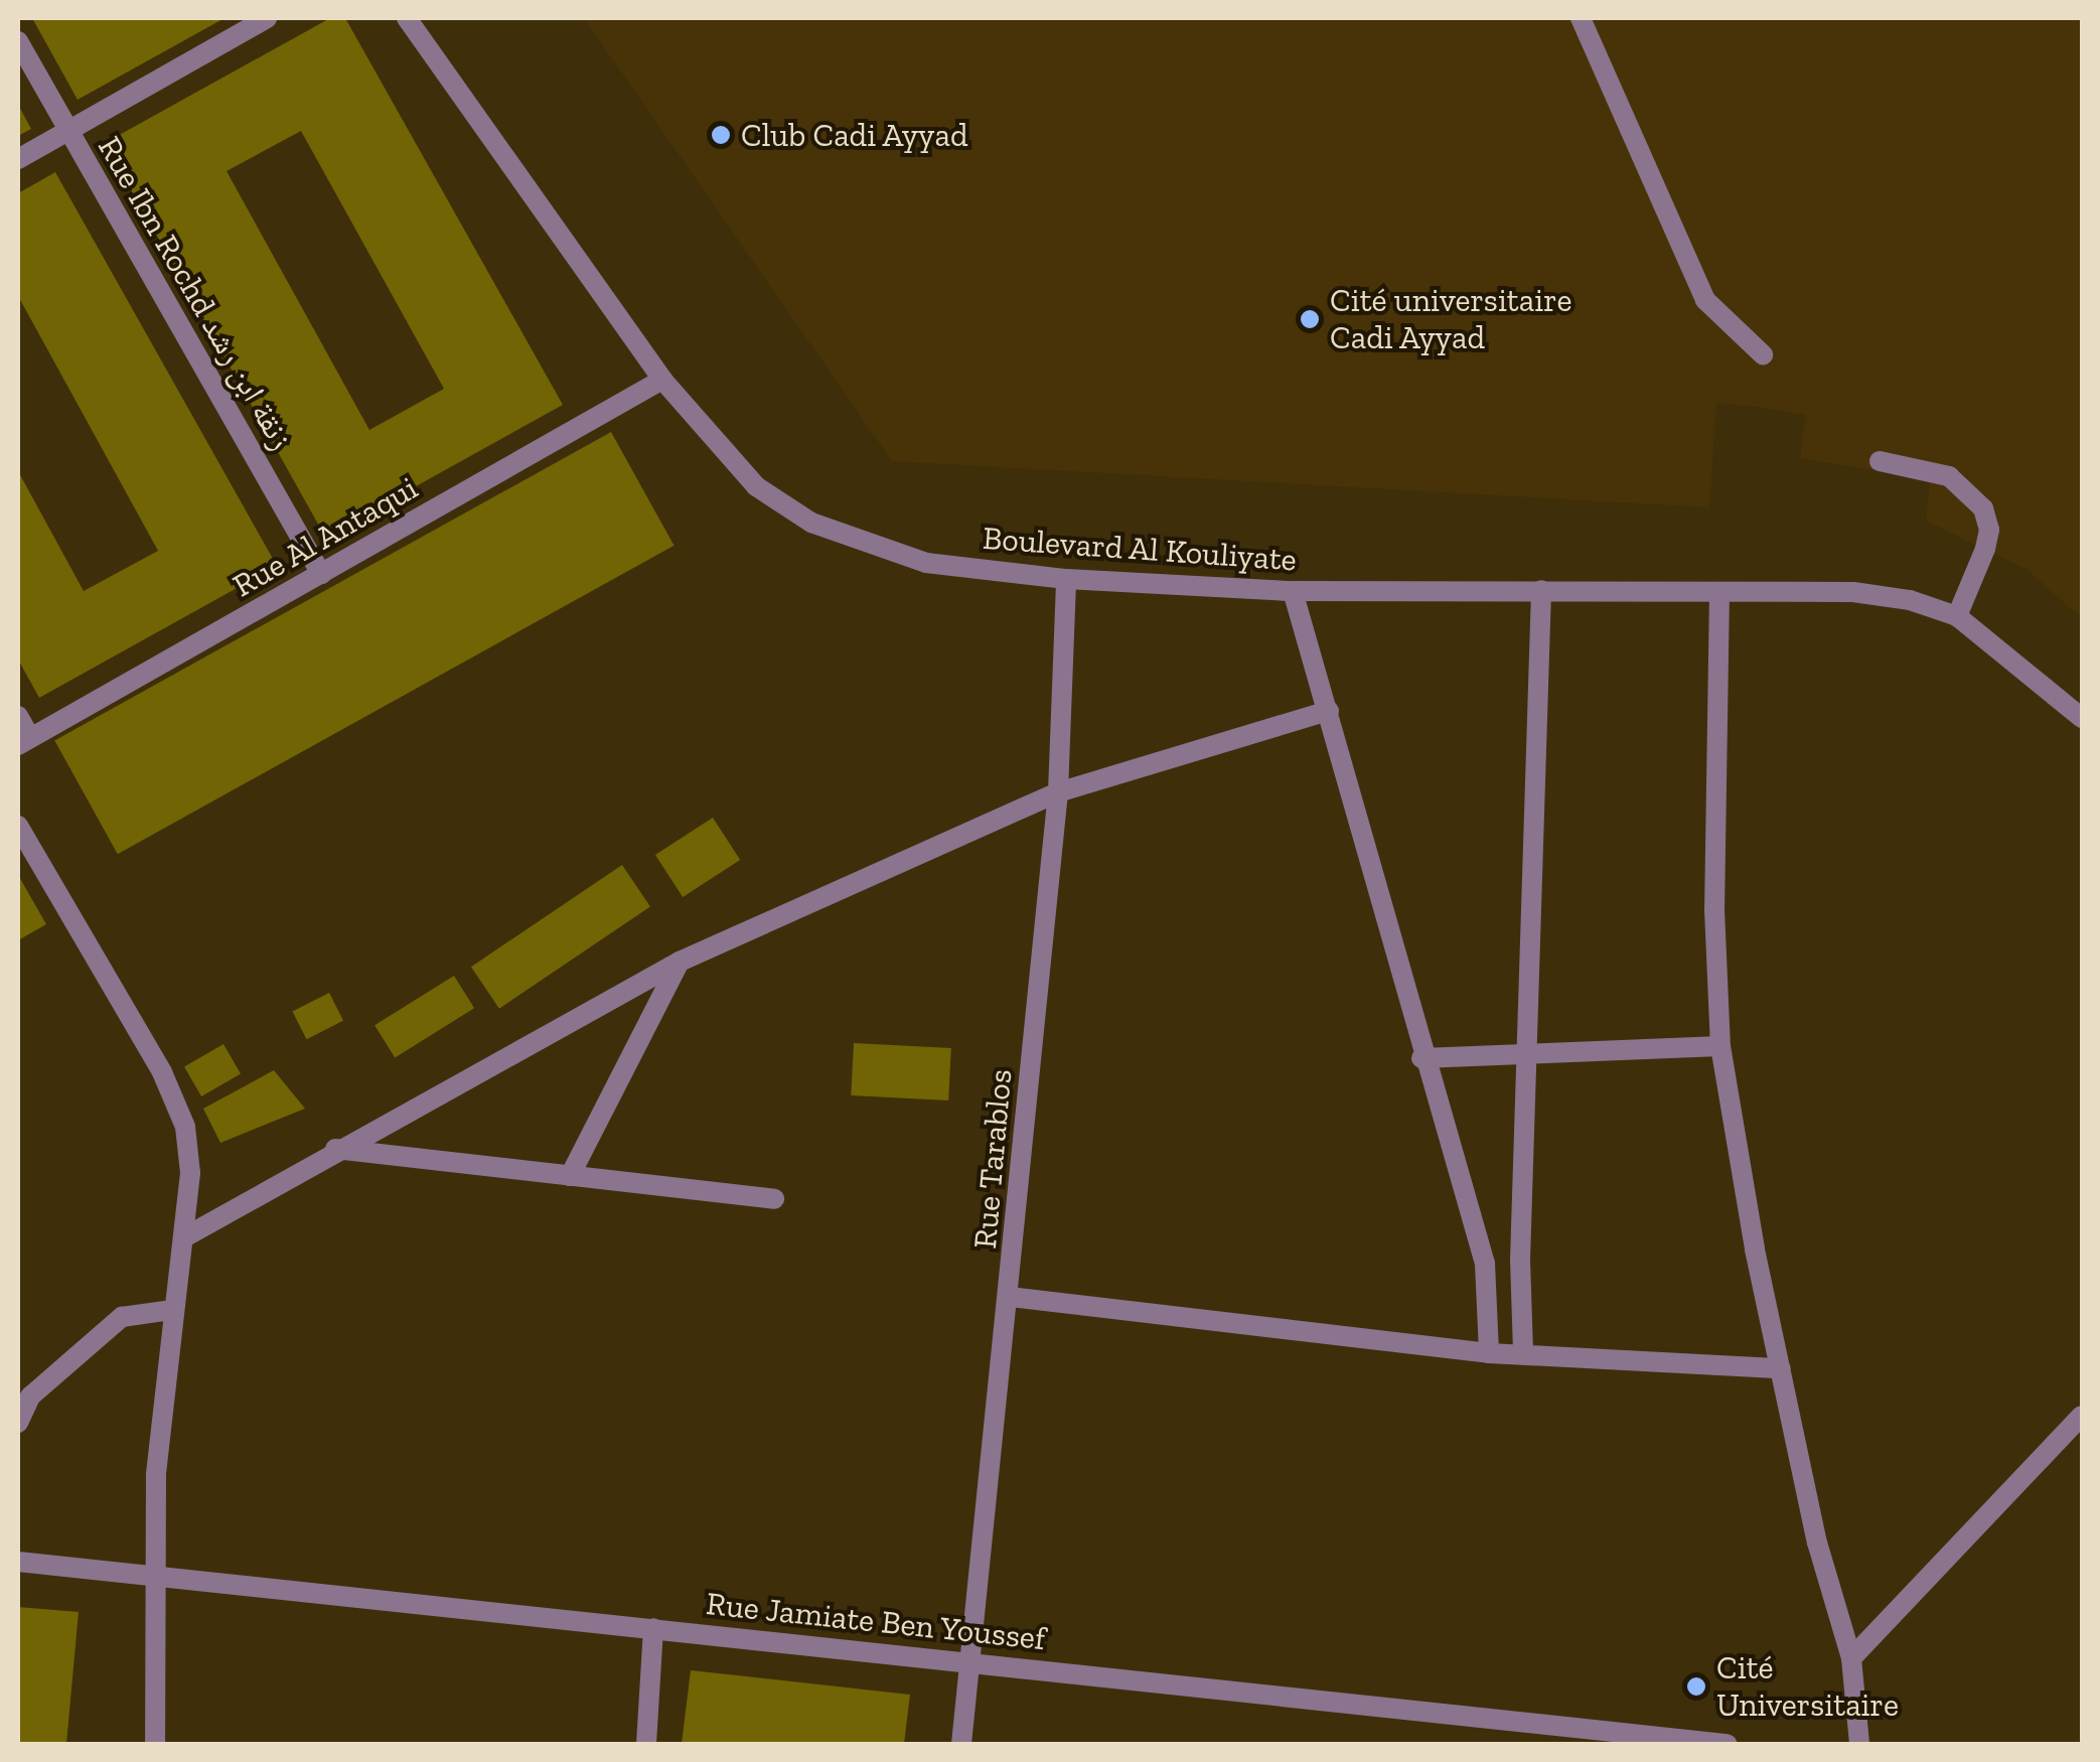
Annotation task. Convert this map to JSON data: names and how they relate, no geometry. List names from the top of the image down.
{
  "streets": {
    "street": [
      "Rue Ibn Rochd زنقة ابن رشد",
      "Rue Al Antaqui",
      "Boulevard Al Kouliyate",
      "Rue Tarablos",
      "Rue Jamiate Ben Youssef"
    ]
  },
  "crossings": [
    ["Rue Ibn Rochd زنقة ابن رشد", "Rue Al Antaqui"],
    ["Rue Al Antaqui", "Boulevard Al Kouliyate"],
    ["Boulevard Al Kouliyate", "Rue Tarablos"],
    ["Rue Tarablos", "Rue Jamiate Ben Youssef"]
  ],
  "places": ["Club Cadi Ayyad", "Cité universitaire Cadi Ayyad", "Cité Universitaire"]
}
